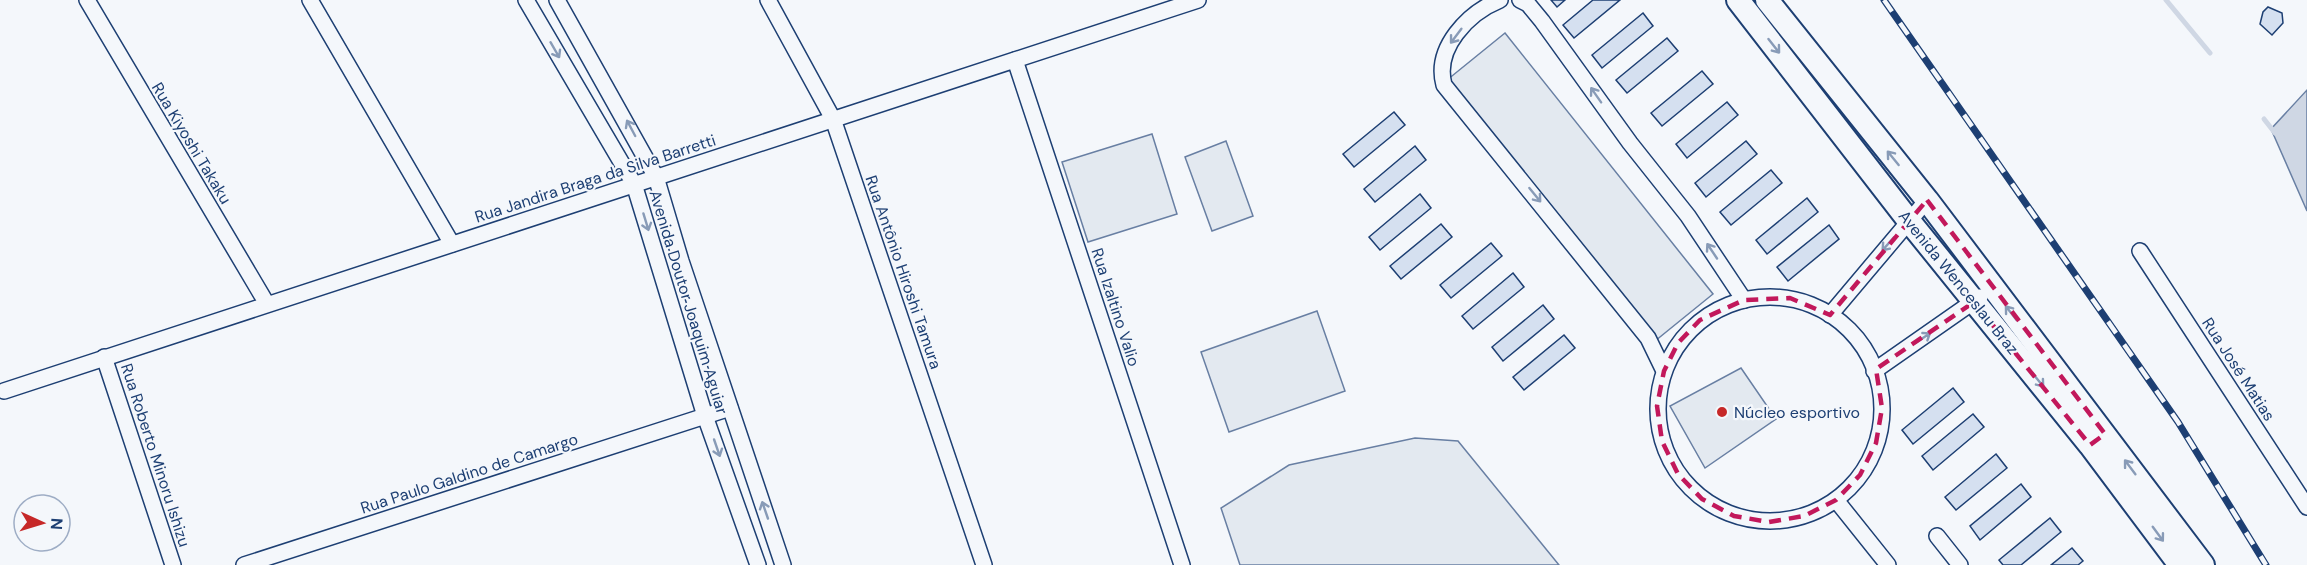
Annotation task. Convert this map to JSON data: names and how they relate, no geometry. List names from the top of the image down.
{
  "streets": {
    "street": [
      "Rua Kiyoshi Takaku",
      "Rua Jandira Braga da Silva Barretti",
      "Rua Antônio Hiroshi Tamura",
      "Avenida Wenceslau Braz",
      "Avenida Doutor Joaquim Aguiar",
      "Rua Izaltino Valio",
      "Rua José Matias",
      "Rua Roberto Minoru Ishizu",
      "Rua Paulo Galdino de Camargo"
    ]
  },
  "crossings": [
    ["Rua Kiyoshi Takaku", "Rua Jandira Braga da Silva Barretti"],
    ["Rua Jandira Braga da Silva Barretti", "Rua Antônio Hiroshi Tamura"],
    ["Rua Jandira Braga da Silva Barretti", "Avenida Doutor Joaquim Aguiar"],
    ["Rua Jandira Braga da Silva Barretti", "Rua Izaltino Valio"],
    ["Rua Jandira Braga da Silva Barretti", "Rua Roberto Minoru Ishizu"],
    ["Avenida Doutor Joaquim Aguiar", "Rua Paulo Galdino de Camargo"]
  ],
  "places": ["Núcleo esportivo"],
  "north": "right"
}
